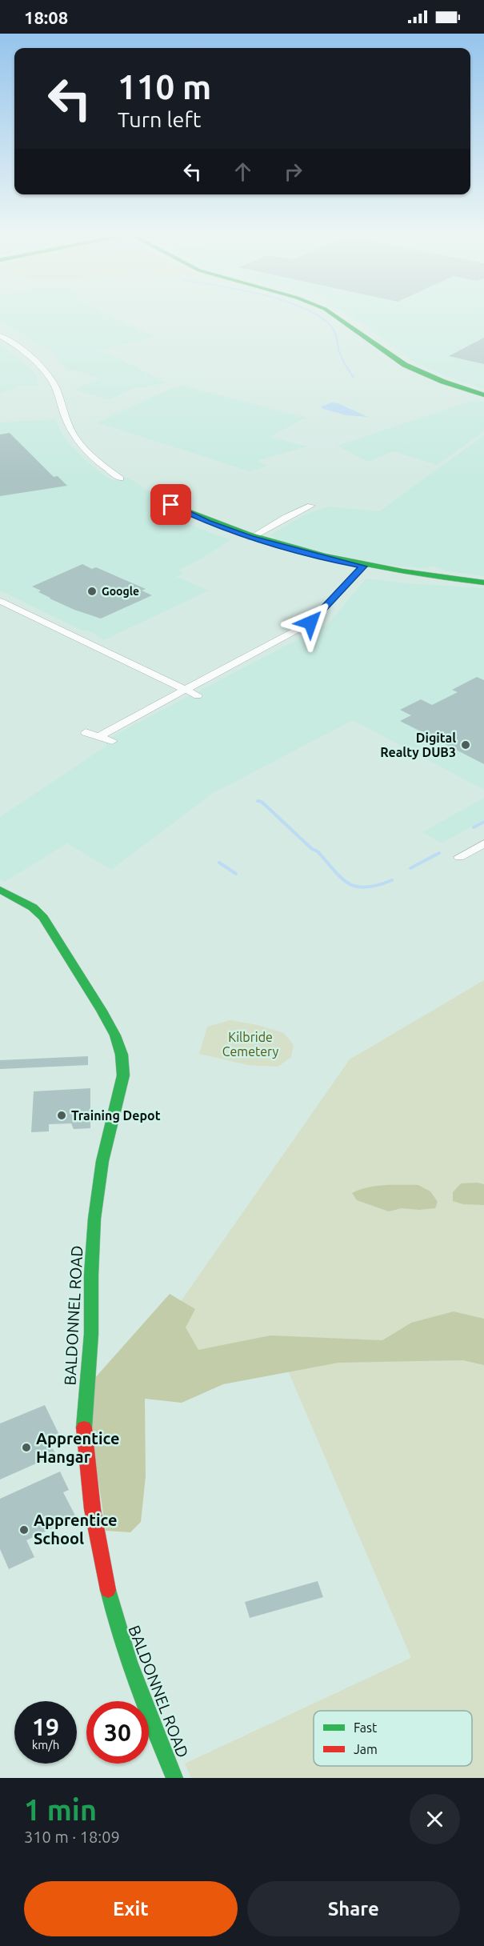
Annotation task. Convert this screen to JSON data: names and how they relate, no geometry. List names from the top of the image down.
{
  "streets": {
    "street": ["BALDONNEL ROAD"]
  },
  "parks": ["Kilbride Cemetery"],
  "places": [
    "Google",
    "Digital Realty DUB3",
    "Training Depot",
    "Apprentice Hangar",
    "Apprentice School"
  ],
  "legend": ["Fast", "Jam"],
  "page": {
    "status": "18:08",
    "turn": ["110 m", "Turn left"],
    "speed": "19 km/h",
    "limit": "30",
    "heading": ["1 min", "310 m · 18:09"],
    "buttons": ["Exit", "Share"]
  }
}
